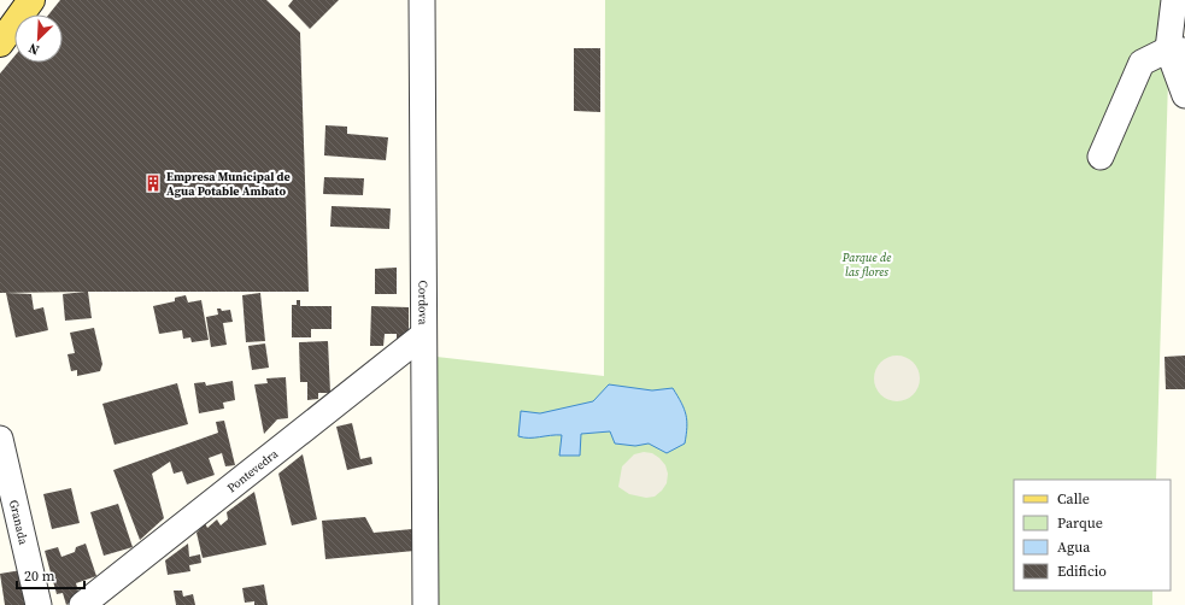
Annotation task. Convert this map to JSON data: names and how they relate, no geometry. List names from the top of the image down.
{
  "streets": {
    "street": ["Cordova", "Pontevedra", "Granada"]
  },
  "crossings": [
    ["Cordova", "Pontevedra"]
  ],
  "parks": ["Parque de las flores"],
  "places": {
    "building": ["Empresa Municipal de Agua Potable Ambato"]
  },
  "legend": [
    "Calle",
    "Parque",
    "Agua",
    "Edificio"
  ],
  "scale_bar": "20 m",
  "north": "bottom left"
}
